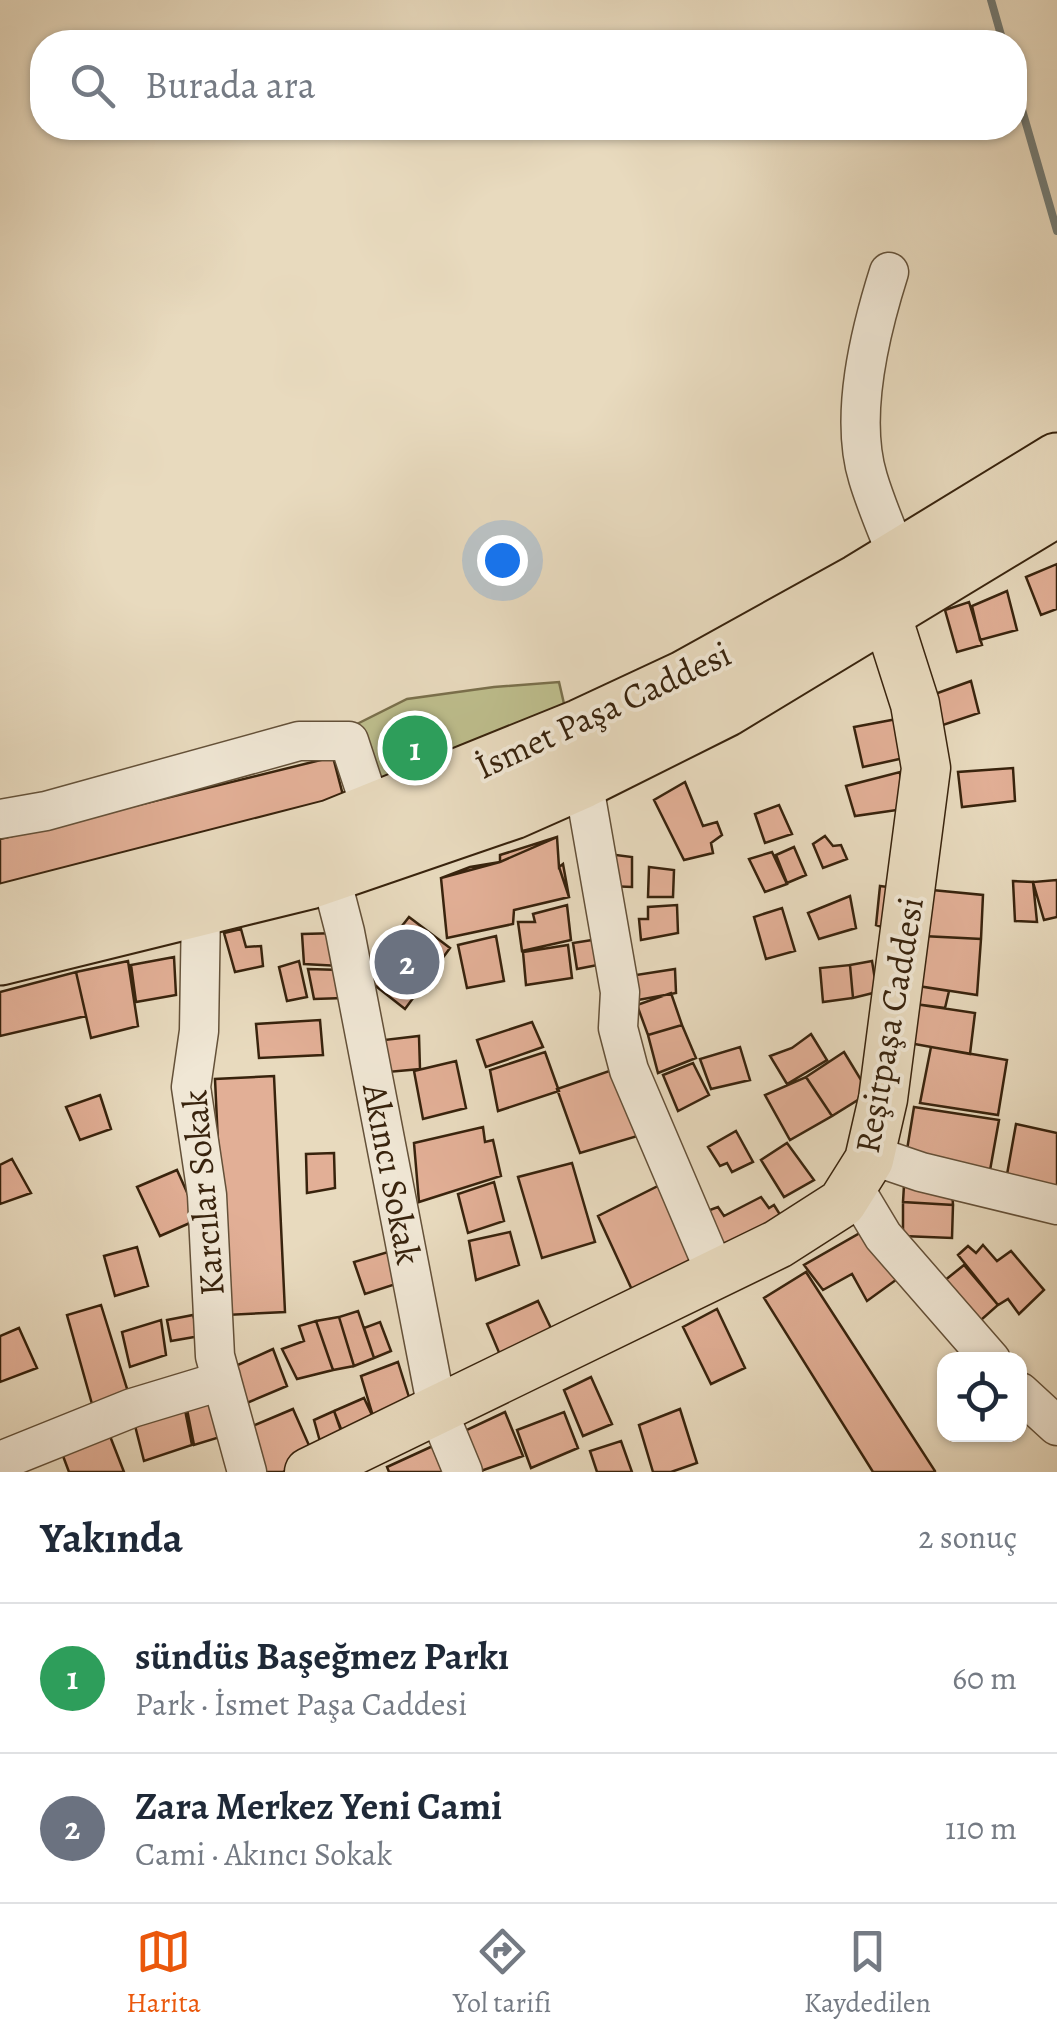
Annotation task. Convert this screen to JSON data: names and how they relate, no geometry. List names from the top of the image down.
{
  "streets": {
    "highway": ["İsmet Paşa Caddesi"],
    "main road": ["Reşitpaşa Caddesi"],
    "street": ["Akıncı Sokak", "Karcılar Sokak"]
  },
  "crossings": [
    ["İsmet Paşa Caddesi", "Reşitpaşa Caddesi"],
    ["İsmet Paşa Caddesi", "Akıncı Sokak"],
    ["İsmet Paşa Caddesi", "Karcılar Sokak"],
    ["Reşitpaşa Caddesi", "Akıncı Sokak"]
  ],
  "page": {
    "search": "Burada ara",
    "pins": ["1", "2"],
    "heading": ["Yakında", "2 sonuç"],
    "list": [
      {
        "mark": "1",
        "name": "sündüs Başeğmez Parkı",
        "note": "Park · İsmet Paşa Caddesi",
        "value": "60 m"
      },
      {
        "mark": "2",
        "name": "Zara Merkez Yeni Cami",
        "note": "Cami · Akıncı Sokak",
        "value": "110 m"
      }
    ],
    "nav": ["Harita", "Yol tarifi", "Kaydedilen"]
  }
}
